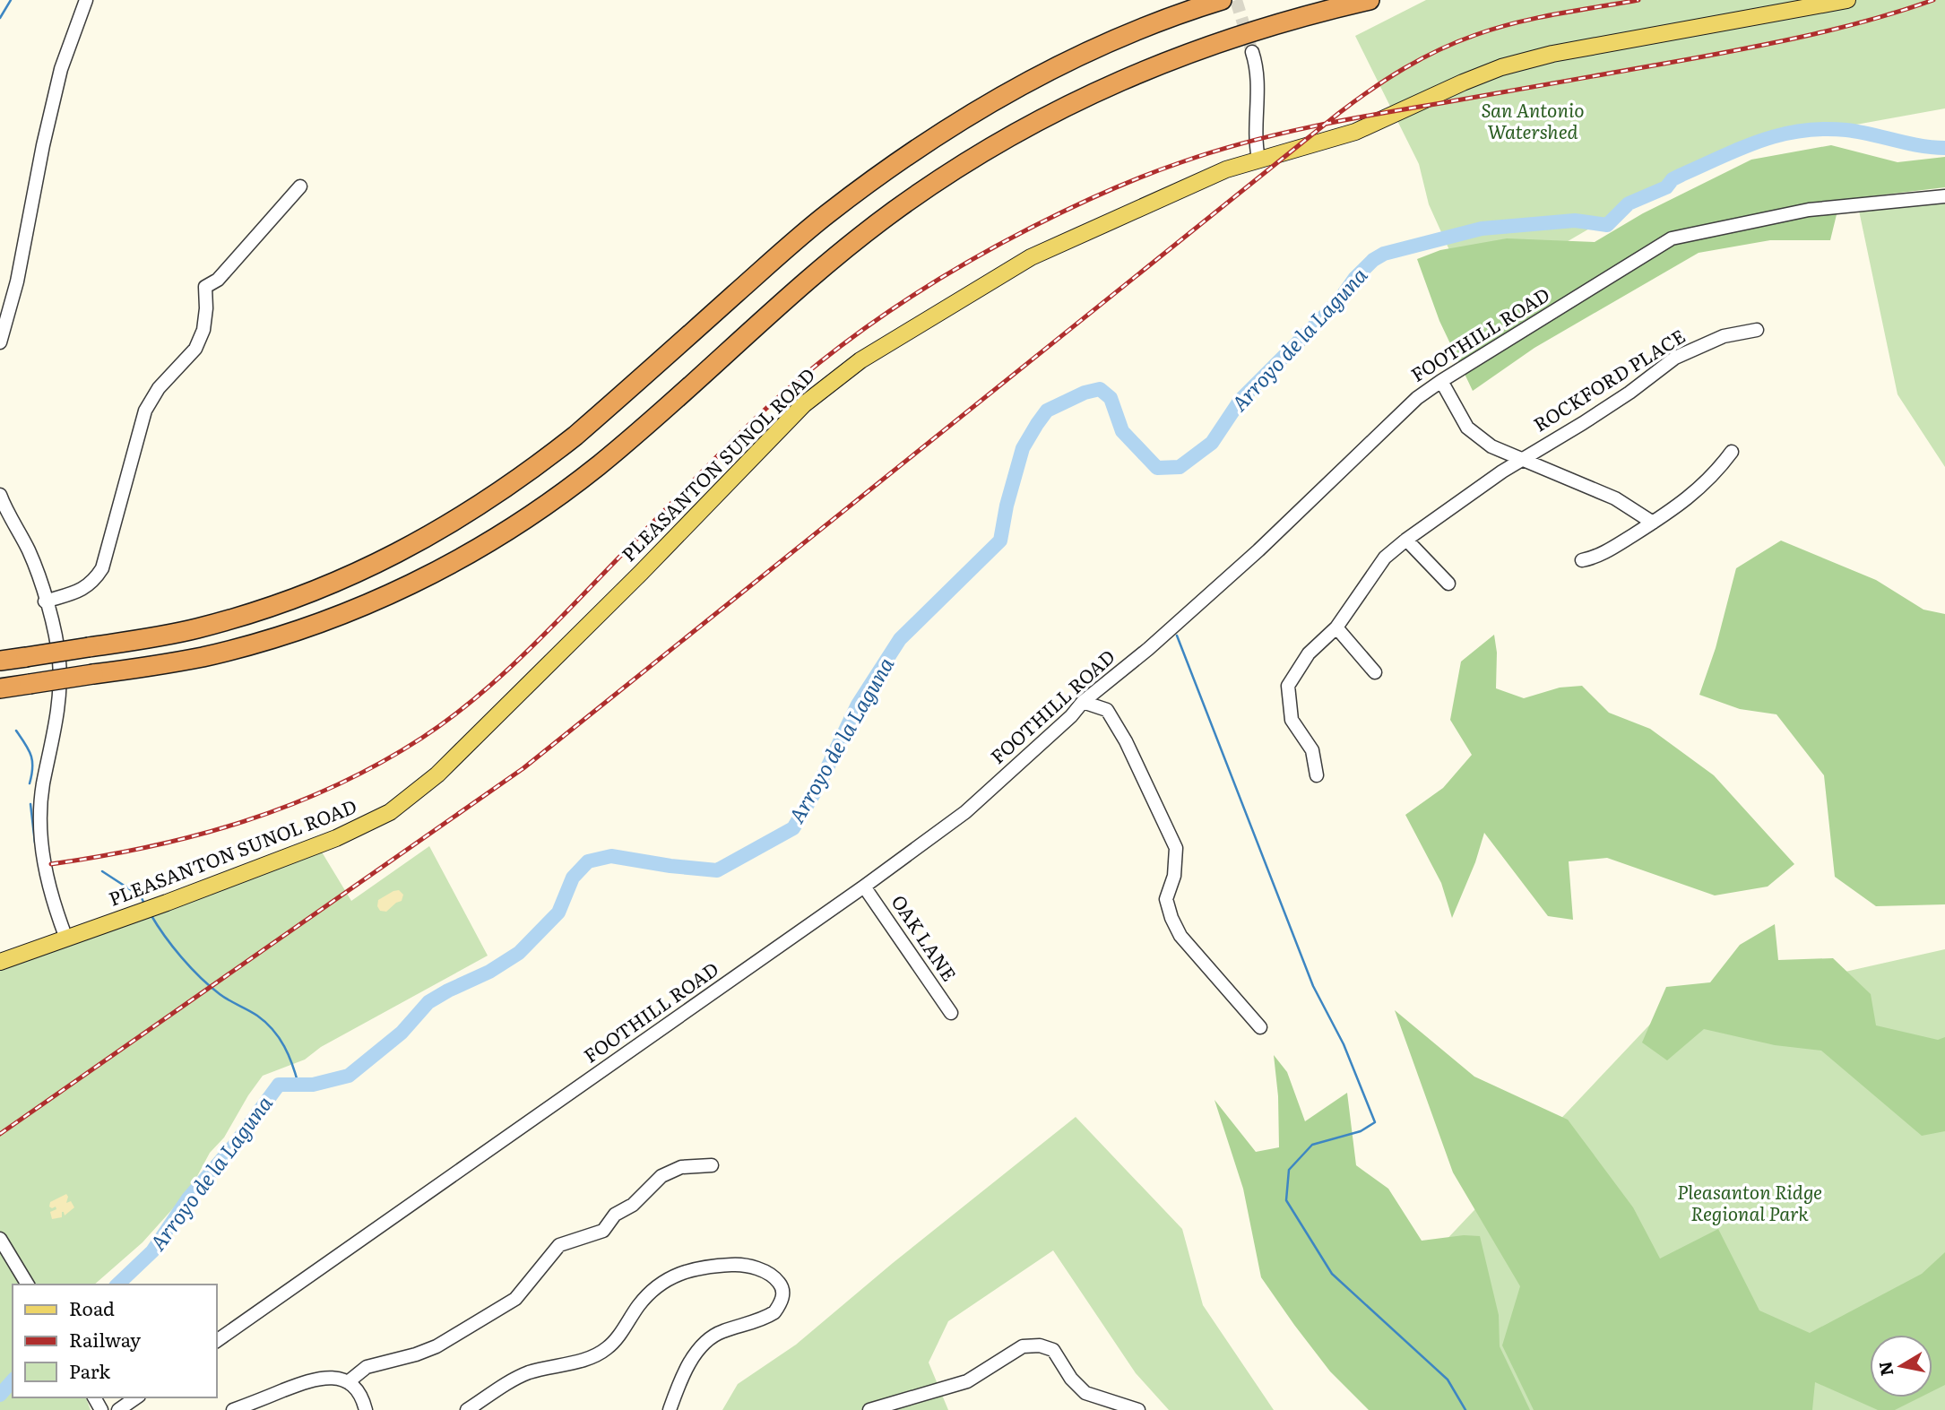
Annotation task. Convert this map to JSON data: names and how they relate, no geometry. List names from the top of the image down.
{
  "streets": {
    "main road": ["PLEASANTON SUNOL ROAD"],
    "street": ["FOOTHILL ROAD", "ROCKFORD PLACE", "OAK LANE"]
  },
  "crossings": [
    ["FOOTHILL ROAD", "OAK LANE"]
  ],
  "water": ["Arroyo de la Laguna"],
  "parks": ["San Antonio Watershed", "Pleasanton Ridge Regional Park"],
  "legend": ["Road", "Railway", "Park"],
  "north": "left"
}
